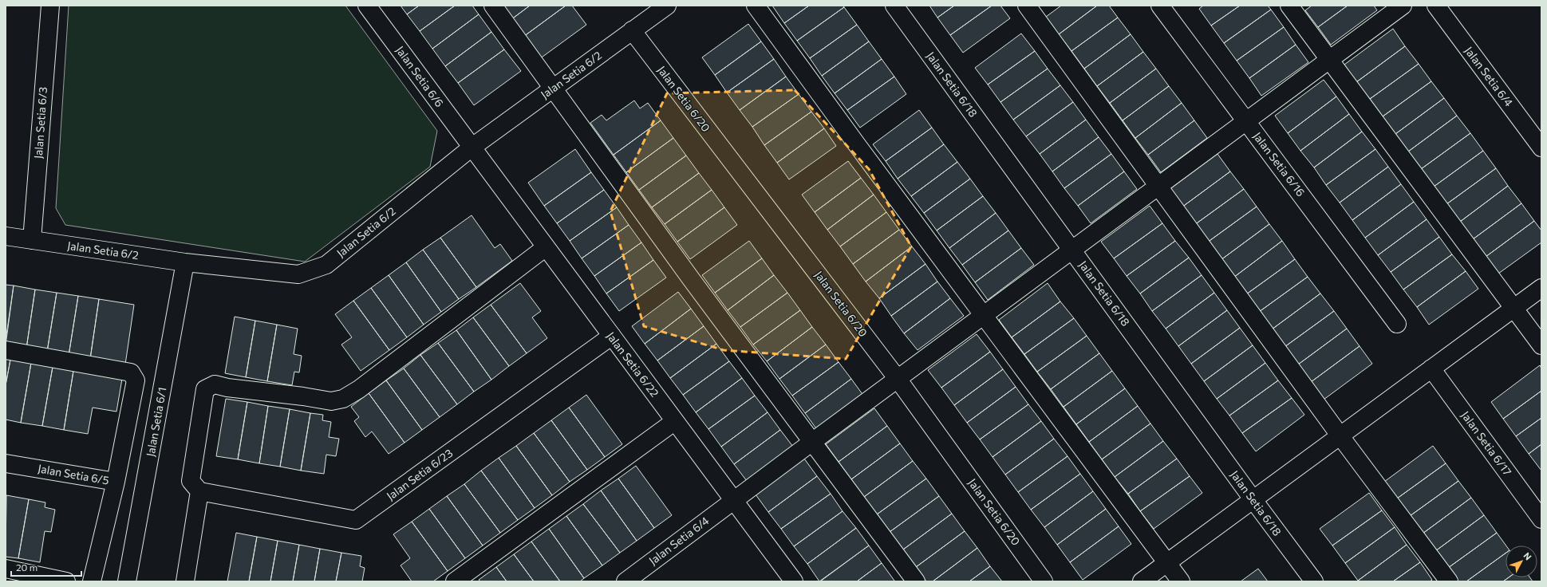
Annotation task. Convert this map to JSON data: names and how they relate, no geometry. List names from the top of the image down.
{
  "streets": {
    "street": [
      "Jalan Setia 6/2",
      "Jalan Setia 6/6",
      "Jalan Setia 6/4",
      "Jalan Setia 6/18",
      "Jalan Setia 6/20",
      "Jalan Setia 6/3",
      "Jalan Setia 6/16",
      "Jalan Setia 6/22",
      "Jalan Setia 6/1",
      "Jalan Setia 6/17",
      "Jalan Setia 6/5",
      "Jalan Setia 6/23"
    ]
  },
  "crossings": [
    ["Jalan Setia 6/2", "Jalan Setia 6/6"],
    ["Jalan Setia 6/2", "Jalan Setia 6/20"],
    ["Jalan Setia 6/2", "Jalan Setia 6/3"],
    ["Jalan Setia 6/2", "Jalan Setia 6/22"],
    ["Jalan Setia 6/2", "Jalan Setia 6/1"],
    ["Jalan Setia 6/6", "Jalan Setia 6/22"],
    ["Jalan Setia 6/4", "Jalan Setia 6/18"],
    ["Jalan Setia 6/4", "Jalan Setia 6/20"],
    ["Jalan Setia 6/4", "Jalan Setia 6/16"],
    ["Jalan Setia 6/4", "Jalan Setia 6/22"],
    ["Jalan Setia 6/22", "Jalan Setia 6/23"]
  ],
  "scale_bar": "20 m",
  "north": "top right"
}
